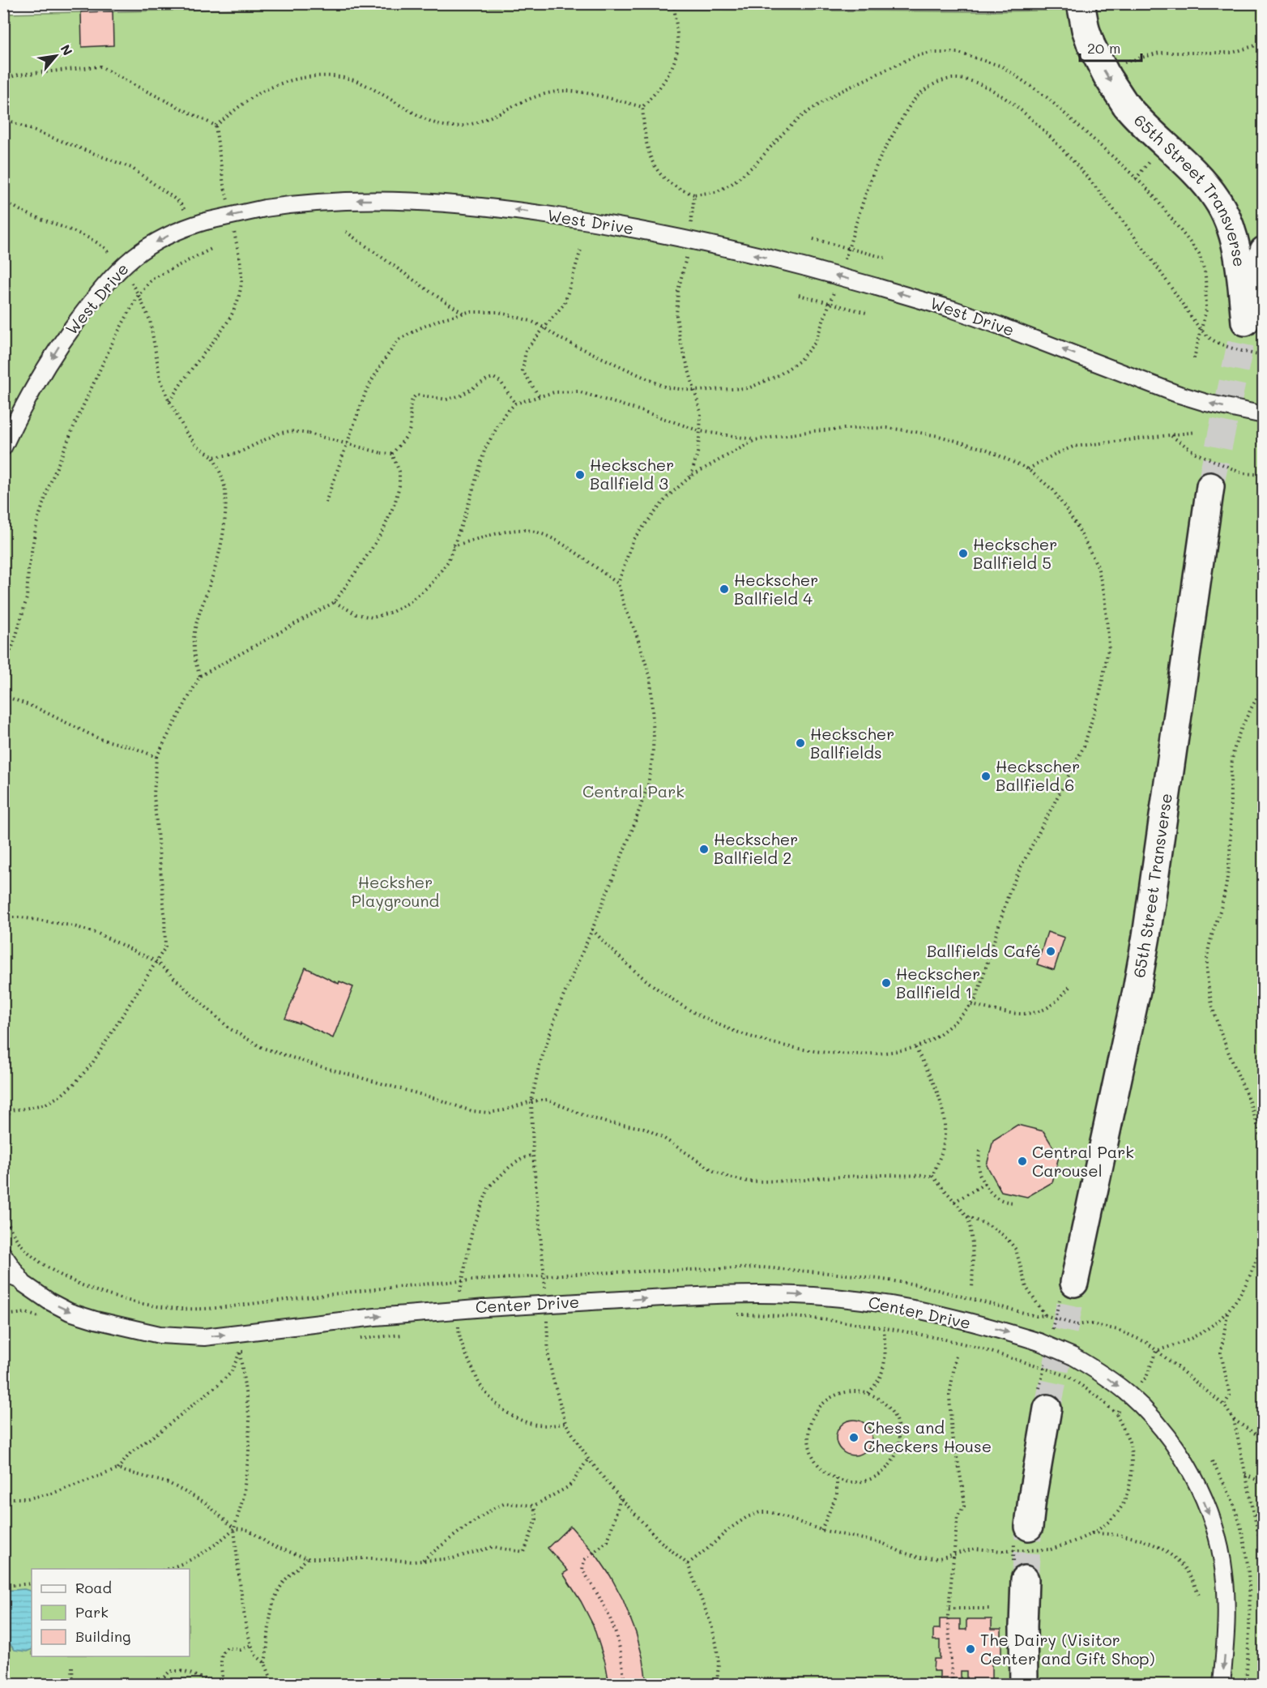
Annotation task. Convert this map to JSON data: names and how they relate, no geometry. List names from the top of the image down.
{
  "streets": {
    "main road": ["65th Street Transverse"],
    "street": ["West Drive", "Center Drive"]
  },
  "one_way": ["West Drive", "Center Drive"],
  "parks": ["Central Park", "Hecksher Playground"],
  "places": [
    "Heckscher Ballfield 3",
    "Heckscher Ballfield 5",
    "Heckscher Ballfield 4",
    "Heckscher Ballfields",
    "Heckscher Ballfield 6",
    "Heckscher Ballfield 2",
    "Ballfields Café",
    "Heckscher Ballfield 1",
    "Central Park Carousel",
    "Chess and Checkers House",
    "The Dairy (Visitor Center and Gift Shop)"
  ],
  "legend": ["Road", "Park", "Building"],
  "scale_bar": "20 m",
  "north": "top right"
}
